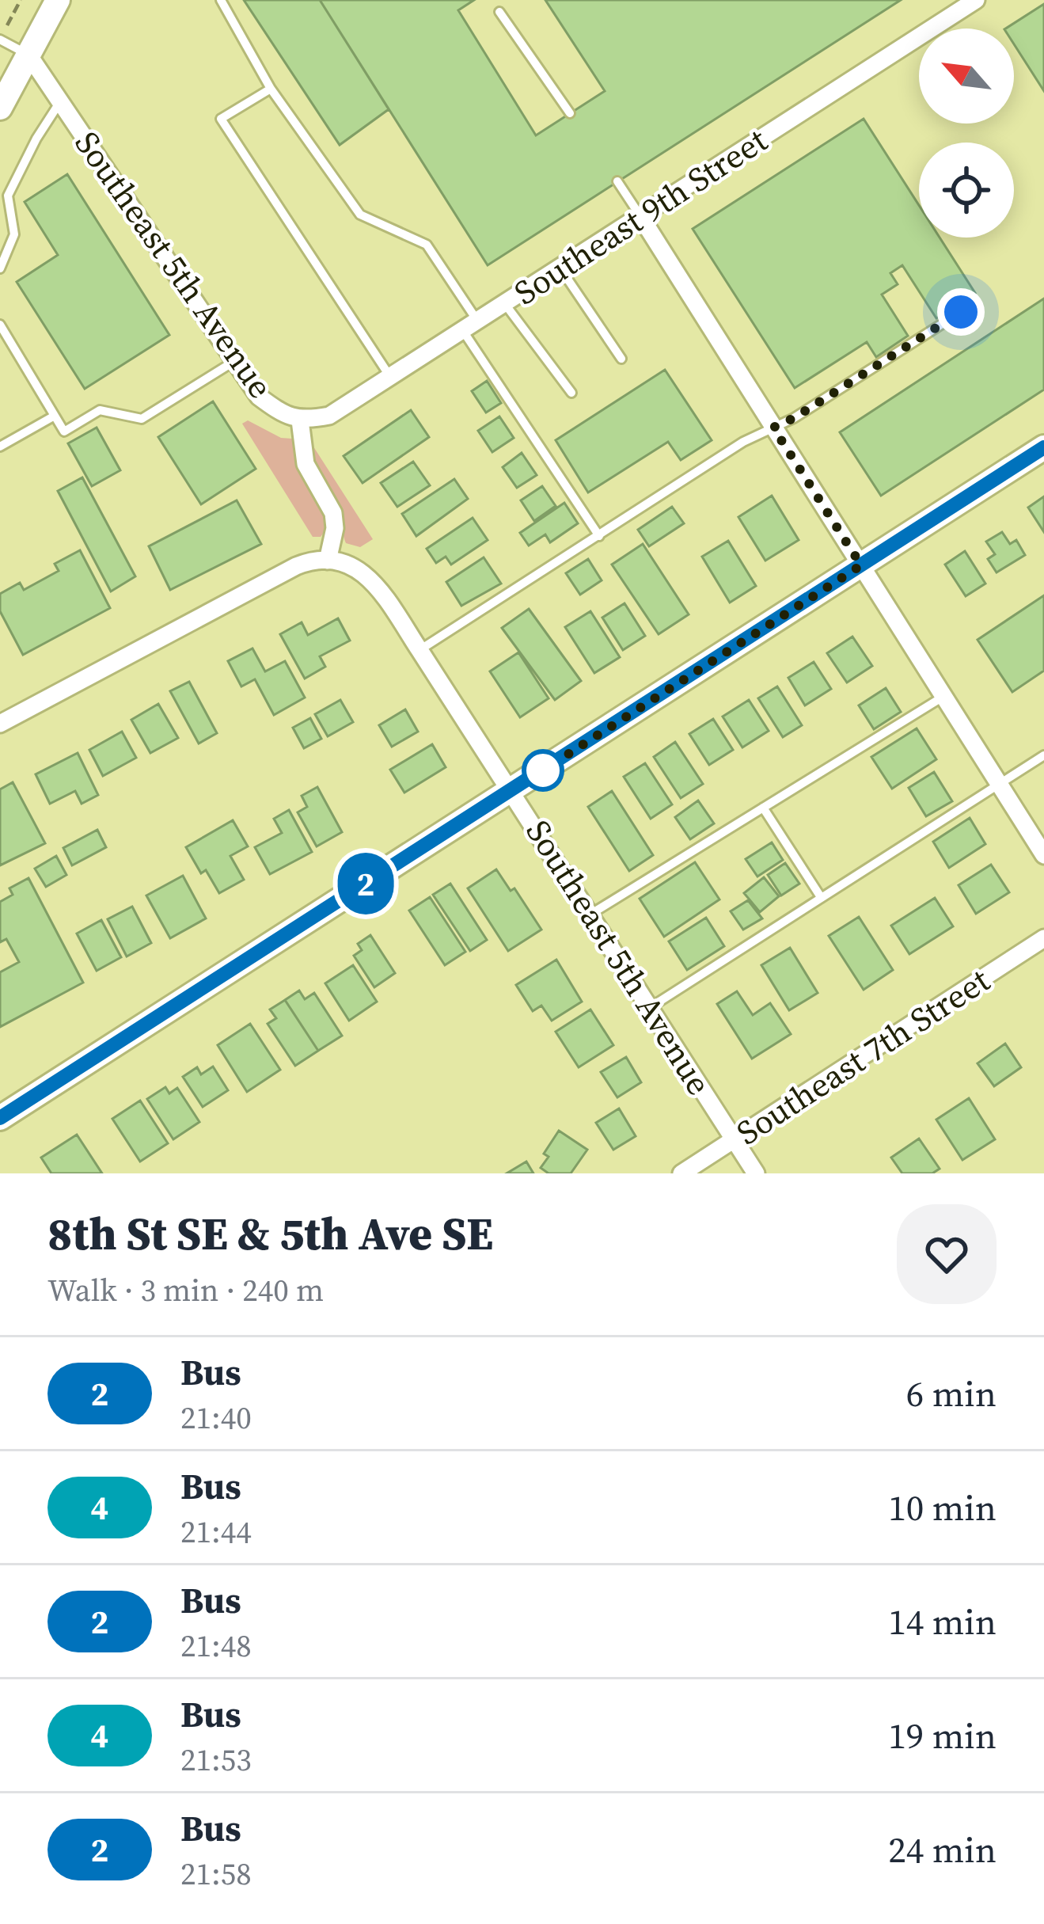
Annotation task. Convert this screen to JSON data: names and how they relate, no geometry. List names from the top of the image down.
{
  "streets": {
    "street": ["Southeast 9th Street", "Southeast 5th Avenue", "Southeast 7th Street"]
  },
  "crossings": [
    ["Southeast 9th Street", "Southeast 5th Avenue"],
    ["Southeast 5th Avenue", "Southeast 7th Street"]
  ],
  "lines": ["bus line 2"],
  "north": "top left",
  "page": {
    "on_map": "2",
    "heading": ["8th St SE & 5th Ave SE", "Walk · 3 min · 240 m"],
    "list": [
      {
        "mark": "2",
        "name": "Bus",
        "note": "21:40",
        "value": "6 min"
      },
      {
        "mark": "4",
        "name": "Bus",
        "note": "21:44",
        "value": "10 min"
      },
      {
        "mark": "2",
        "name": "Bus",
        "note": "21:48",
        "value": "14 min"
      },
      {
        "mark": "4",
        "name": "Bus",
        "note": "21:53",
        "value": "19 min"
      },
      {
        "mark": "2",
        "name": "Bus",
        "note": "21:58",
        "value": "24 min"
      }
    ]
  }
}
